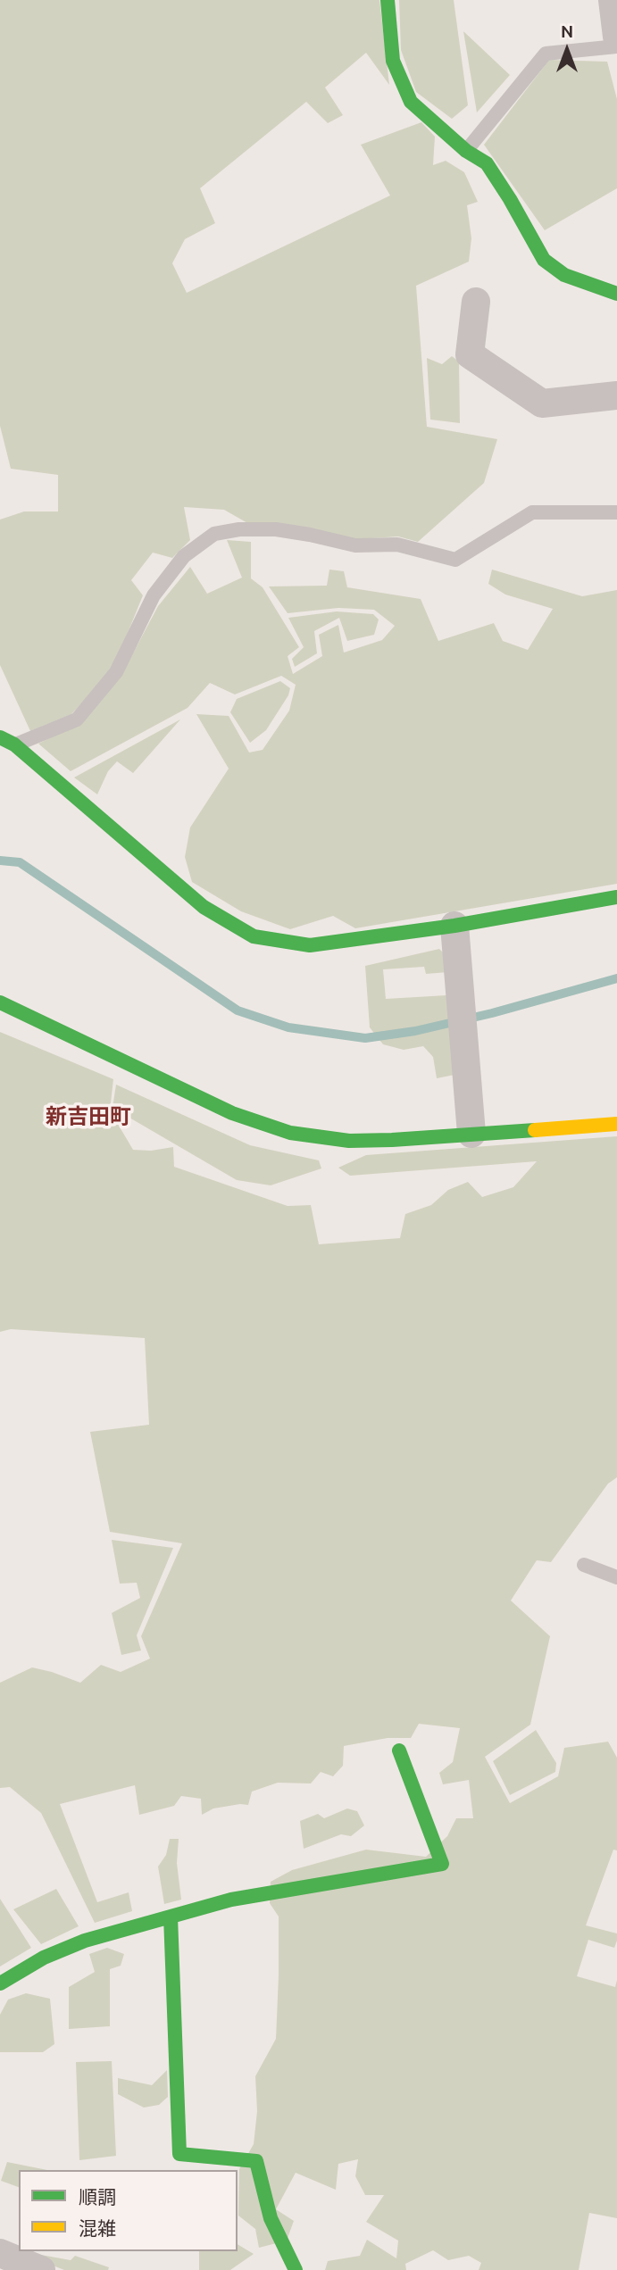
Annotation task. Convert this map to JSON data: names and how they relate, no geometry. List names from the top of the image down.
{
  "districts": ["新吉田町"],
  "legend": ["順調", "混雑"],
  "north": "top"
}
